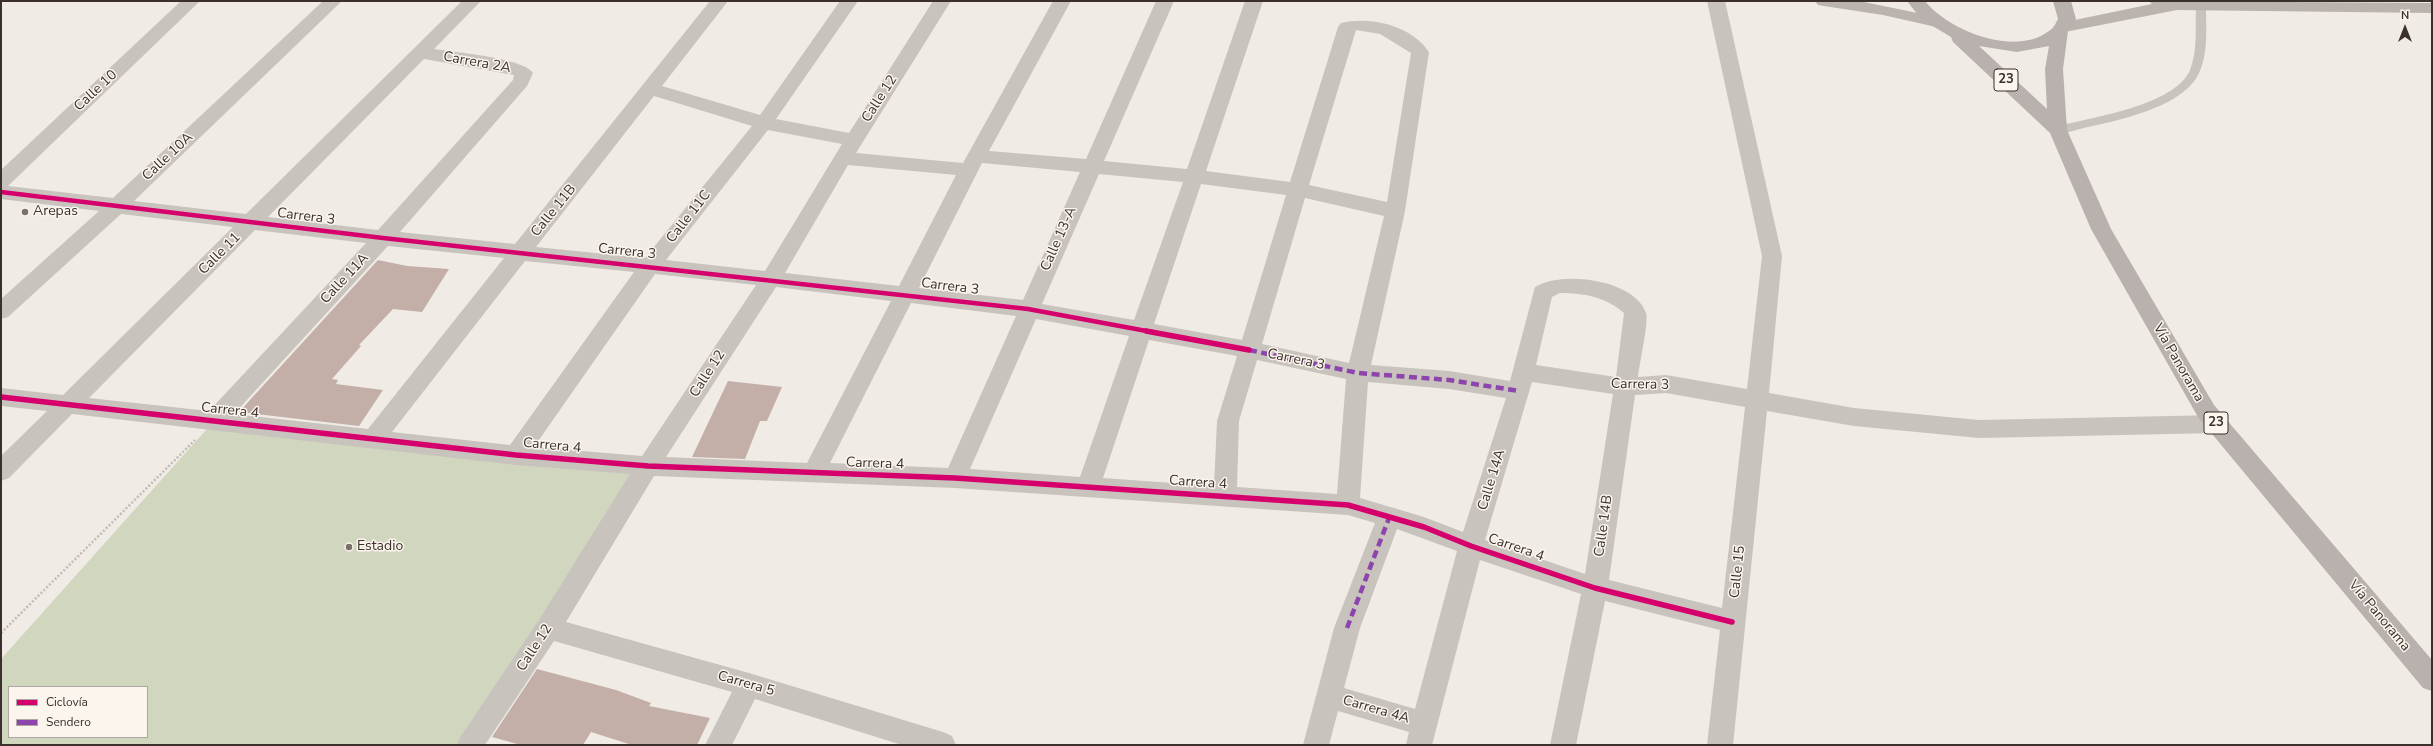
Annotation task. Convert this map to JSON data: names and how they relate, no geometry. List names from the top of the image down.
{
  "streets": {
    "main road": ["23", "Vía Panorama"],
    "street": [
      "Carrera 2A",
      "Calle 10",
      "Calle 12",
      "Calle 10A",
      "Calle 11B",
      "Carrera 3",
      "Calle 11C",
      "Calle 13-A",
      "Calle 11",
      "Calle 11A",
      "Carrera 4",
      "Calle 14A",
      "Calle 14B",
      "Calle 15",
      "Carrera 5",
      "Carrera 4A"
    ]
  },
  "crossings": [
    ["Carrera 2A", "Calle 11"],
    ["Carrera 2A", "Calle 11A"],
    ["23", "Vía Panorama"],
    ["Calle 12", "Carrera 3"],
    ["Calle 12", "Carrera 4"],
    ["Calle 12", "Carrera 5"],
    ["Calle 10A", "Carrera 3"],
    ["Calle 11B", "Carrera 3"],
    ["Calle 11B", "Carrera 4"],
    ["Carrera 3", "Calle 11C"],
    ["Carrera 3", "Calle 13-A"],
    ["Carrera 3", "Calle 11"],
    ["Carrera 3", "Calle 11A"],
    ["Carrera 3", "Vía Panorama"],
    ["Carrera 3", "Calle 14A"],
    ["Carrera 3", "Calle 14B"],
    ["Carrera 3", "Calle 15"],
    ["Calle 11C", "Carrera 4"],
    ["Calle 13-A", "Carrera 4"],
    ["Calle 11", "Carrera 4"],
    ["Calle 11A", "Carrera 4"],
    ["Carrera 4", "Calle 14A"],
    ["Carrera 4", "Calle 14B"],
    ["Carrera 4", "Calle 15"],
    ["Calle 14A", "Calle 14B"],
    ["Calle 14A", "Carrera 4A"]
  ],
  "places": ["Arepas", "Estadio"],
  "legend": ["Ciclovía", "Sendero"],
  "north": "top"
}
